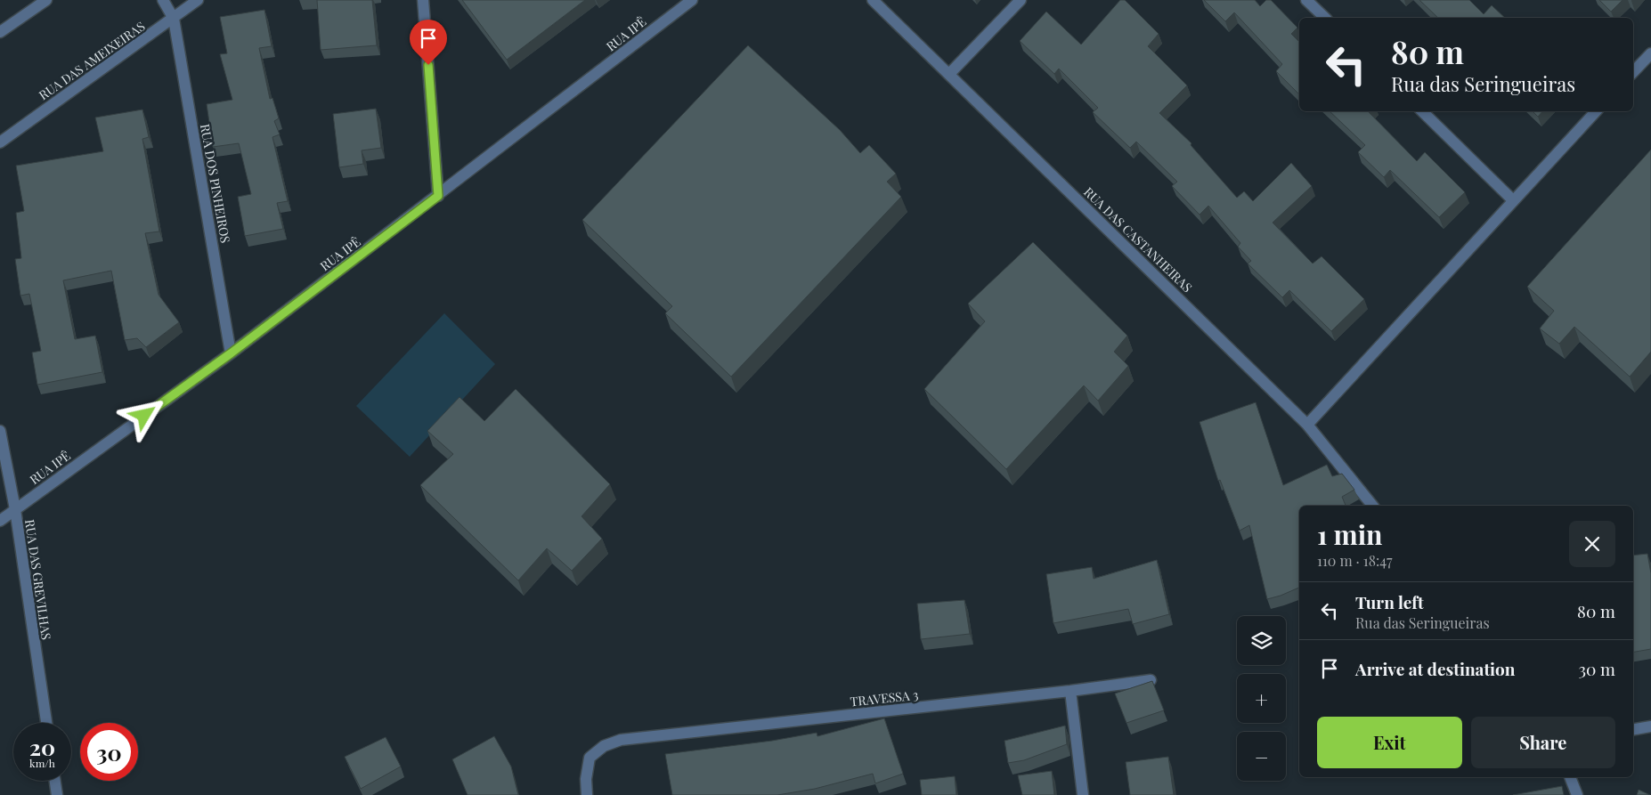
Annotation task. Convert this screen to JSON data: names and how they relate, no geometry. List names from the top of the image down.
{
  "streets": {
    "street": [
      "RUA IPÊ",
      "RUA DAS AMEIXEIRAS",
      "RUA DOS PINHEIROS",
      "RUA DAS CASTANHEIRAS",
      "RUA DAS GREVILHAS",
      "TRAVESSA 3"
    ]
  },
  "crossings": [
    ["RUA IPÊ", "RUA DOS PINHEIROS"],
    ["RUA IPÊ", "RUA DAS GREVILHAS"],
    ["RUA DAS AMEIXEIRAS", "RUA DOS PINHEIROS"]
  ],
  "page": {
    "turn": ["80 m", "Rua das Seringueiras"],
    "heading": ["1 min", "110 m · 18:47"],
    "list": [
      {
        "name": "Turn left",
        "note": "Rua das Seringueiras",
        "value": "80 m"
      },
      {
        "name": "Arrive at destination",
        "value": "30 m"
      }
    ],
    "map_buttons": ["+", "−"],
    "buttons": ["Exit", "Share"],
    "speed": "20 km/h",
    "limit": "30"
  }
}
